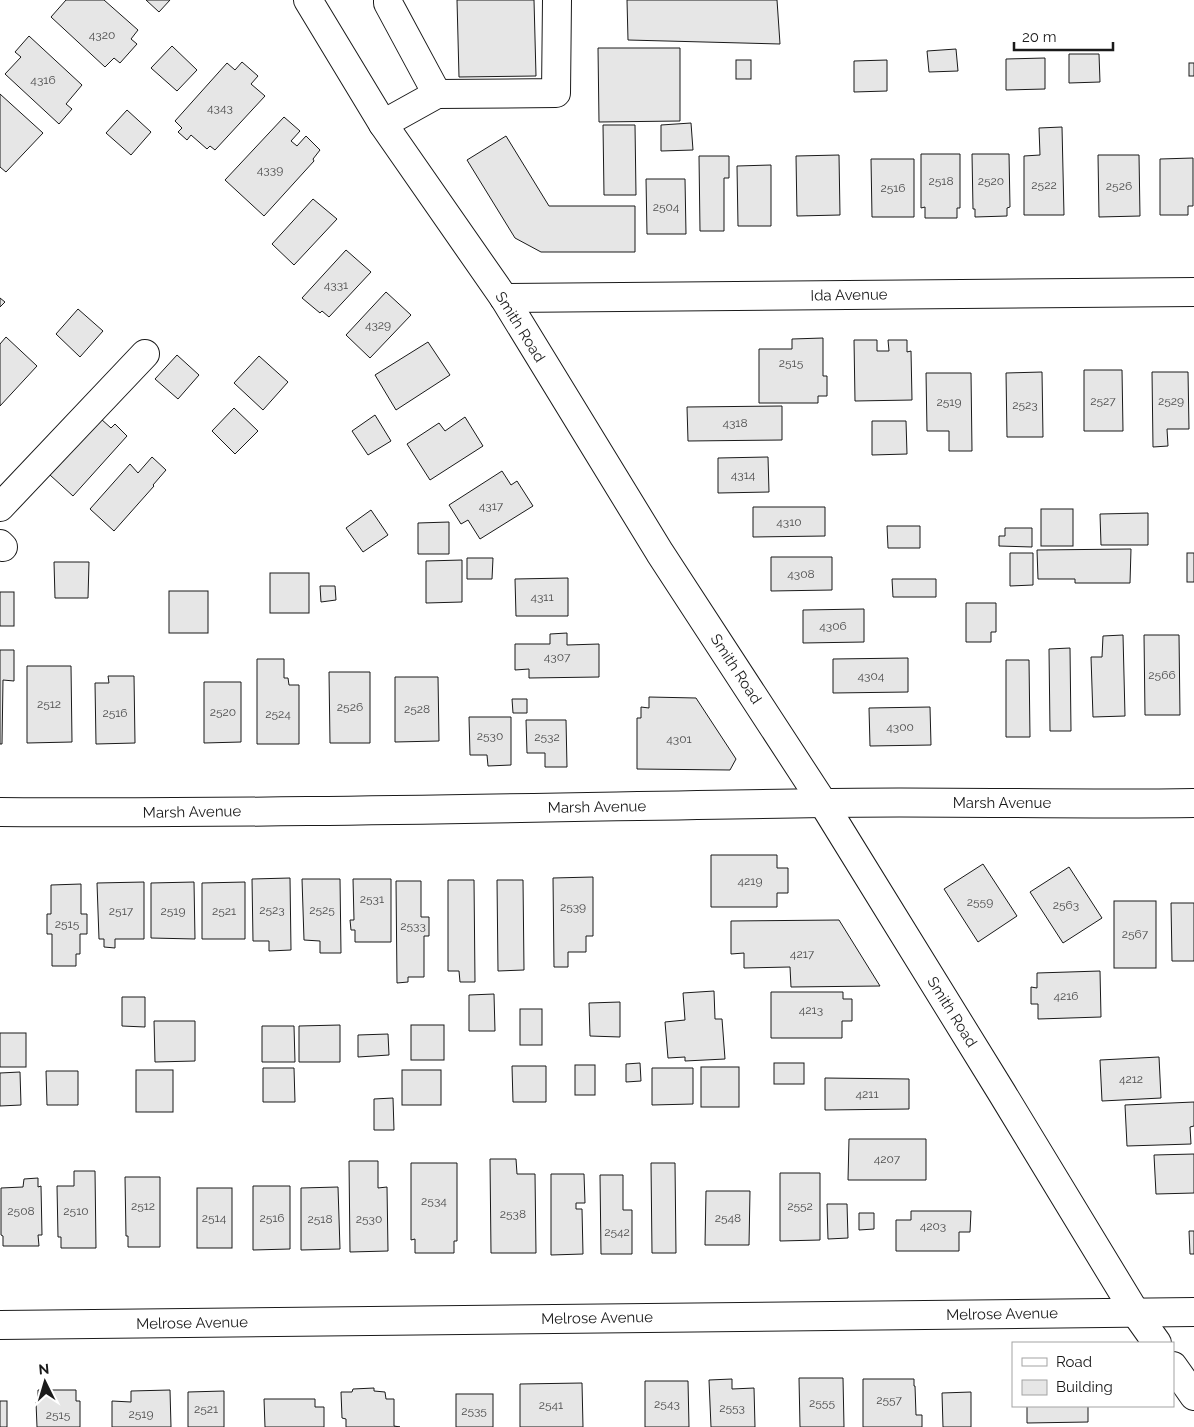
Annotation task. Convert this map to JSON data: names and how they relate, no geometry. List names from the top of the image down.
{
  "streets": {
    "street": [
      "Ida Avenue",
      "Smith Road",
      "Marsh Avenue",
      "Melrose Avenue"
    ]
  },
  "crossings": [
    ["Ida Avenue", "Smith Road"],
    ["Smith Road", "Marsh Avenue"],
    ["Smith Road", "Melrose Avenue"]
  ],
  "house_numbers": [
    "4320",
    "4316",
    "4343",
    "4339",
    "2518",
    "2520",
    "2522",
    "2526",
    "2516",
    "2504",
    "4331",
    "4329",
    "2515",
    "2527",
    "2529",
    "2519",
    "2523",
    "4318",
    "4314",
    "4317",
    "4310",
    "4308",
    "4311",
    "4306",
    "4307",
    "2566",
    "4304",
    "2512",
    "2526",
    "2528",
    "2520",
    "2516",
    "2524",
    "4300",
    "2530",
    "2532",
    "4301",
    "4219",
    "2531",
    "2559",
    "2563",
    "2539",
    "2523",
    "2525",
    "2517",
    "2519",
    "2521",
    "2515",
    "2533",
    "2567",
    "4217",
    "4216",
    "4213",
    "4212",
    "4211",
    "4207",
    "2534",
    "2512",
    "2552",
    "2508",
    "2510",
    "2538",
    "2514",
    "2516",
    "2548",
    "2518",
    "2530",
    "4203",
    "2542",
    "2557",
    "2555",
    "2543",
    "2541",
    "2553",
    "2521",
    "2535",
    "2519",
    "2515"
  ],
  "legend": ["Road", "Building"],
  "scale_bar": "20 m",
  "north": "top"
}
